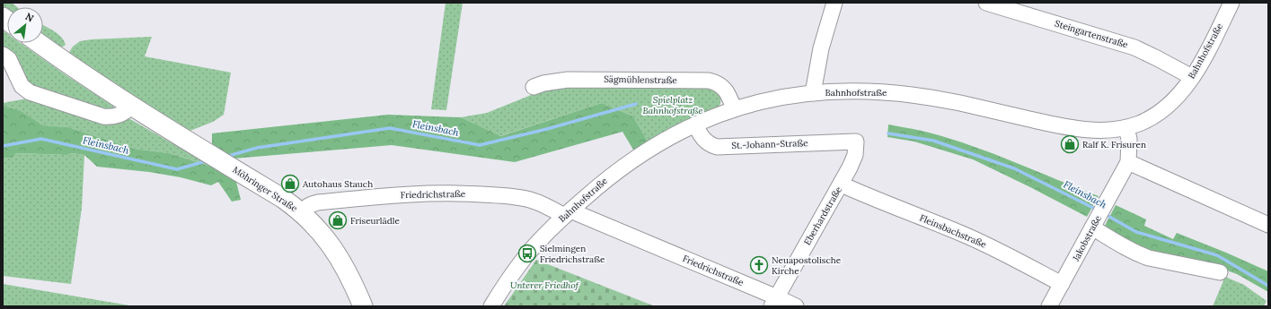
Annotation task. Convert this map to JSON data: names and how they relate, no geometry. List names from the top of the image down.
{
  "streets": {
    "main road": ["Möhringer Straße"],
    "street": [
      "Steingartenstraße",
      "Bahnhofstraße",
      "Sägmühlenstraße",
      "St.-Johann-Straße",
      "Friedrichstraße",
      "Eberhardstraße",
      "Fleinsbachstraße",
      "Jakobstraße"
    ]
  },
  "crossings": [
    ["Steingartenstraße", "Bahnhofstraße"],
    ["Bahnhofstraße", "Sägmühlenstraße"],
    ["Bahnhofstraße", "St.-Johann-Straße"],
    ["Bahnhofstraße", "Friedrichstraße"],
    ["Bahnhofstraße", "Jakobstraße"],
    ["St.-Johann-Straße", "Eberhardstraße"],
    ["Möhringer Straße", "Friedrichstraße"],
    ["Friedrichstraße", "Eberhardstraße"],
    ["Eberhardstraße", "Fleinsbachstraße"],
    ["Fleinsbachstraße", "Jakobstraße"]
  ],
  "water": ["Fleinsbach"],
  "parks": ["Spielplatz Bahnhofstraße", "Unterer Friedhof"],
  "places": {
    "shop": ["Ralf K. Frisuren", "Autohaus Stauch", "Friseurlädle"],
    "bus stop": ["Sielmingen Friedrichstraße"],
    "church": ["Neuapostolische Kirche"]
  },
  "north": "top right"
}
